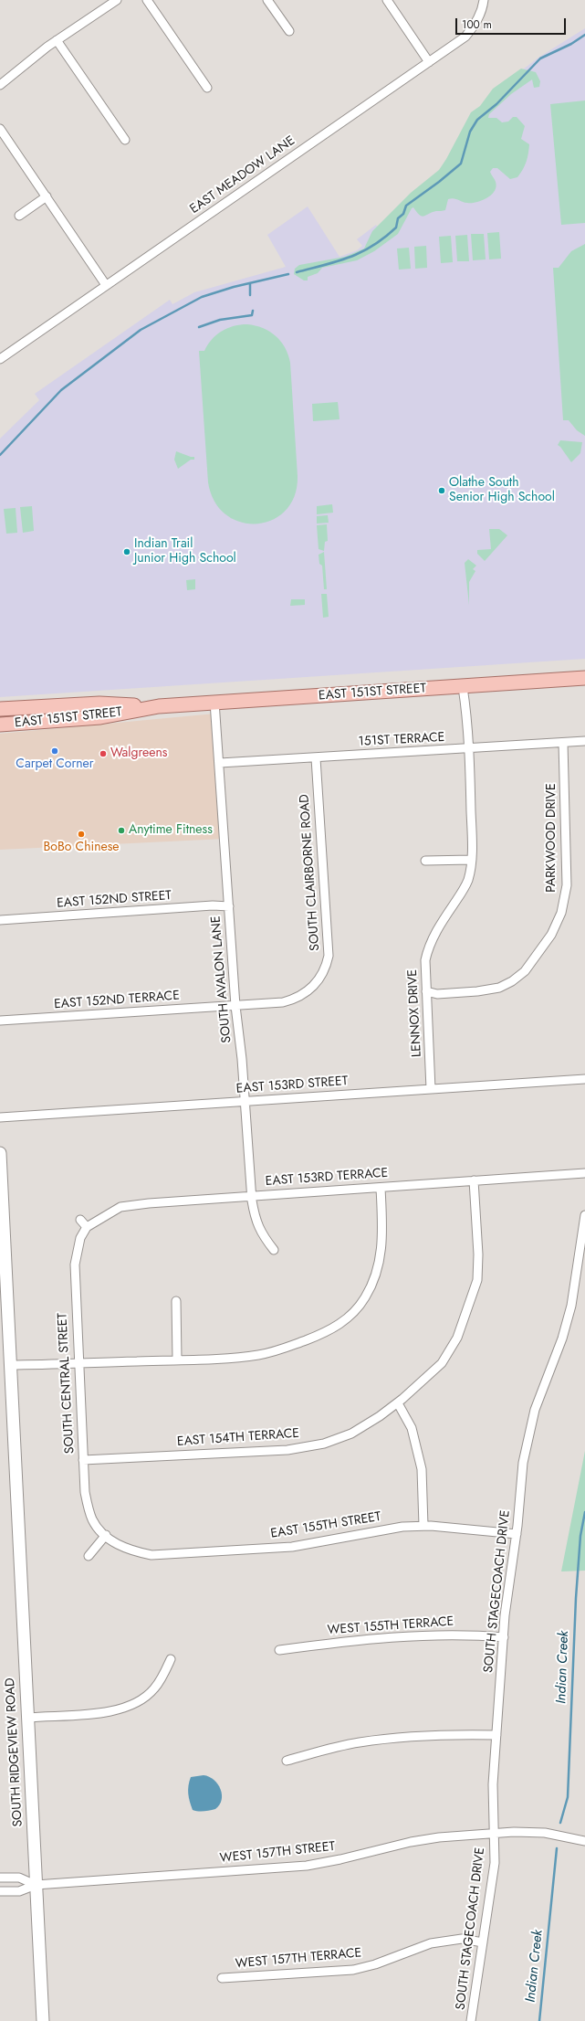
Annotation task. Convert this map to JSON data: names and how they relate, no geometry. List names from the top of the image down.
{
  "streets": {
    "main road": ["EAST 151ST STREET", "SOUTH RIDGEVIEW ROAD"],
    "street": [
      "EAST MEADOW LANE",
      "151ST TERRACE",
      "PARKWOOD DRIVE",
      "SOUTH CLAIRBORNE ROAD",
      "EAST 152ND STREET",
      "SOUTH AVALON LANE",
      "EAST 152ND TERRACE",
      "LENNOX DRIVE",
      "EAST 153RD STREET",
      "EAST 153RD TERRACE",
      "SOUTH CENTRAL STREET",
      "EAST 154TH TERRACE",
      "EAST 155TH STREET",
      "SOUTH STAGECOACH DRIVE",
      "WEST 155TH TERRACE",
      "WEST 157TH STREET",
      "WEST 157TH TERRACE"
    ]
  },
  "crossings": [
    ["EAST 151ST STREET", "SOUTH AVALON LANE"],
    ["EAST 151ST STREET", "LENNOX DRIVE"],
    ["151ST TERRACE", "PARKWOOD DRIVE"],
    ["151ST TERRACE", "SOUTH CLAIRBORNE ROAD"],
    ["151ST TERRACE", "SOUTH AVALON LANE"],
    ["151ST TERRACE", "LENNOX DRIVE"],
    ["PARKWOOD DRIVE", "LENNOX DRIVE"],
    ["SOUTH CLAIRBORNE ROAD", "SOUTH AVALON LANE"],
    ["SOUTH CLAIRBORNE ROAD", "EAST 152ND TERRACE"],
    ["EAST 152ND STREET", "SOUTH AVALON LANE"],
    ["SOUTH AVALON LANE", "EAST 152ND TERRACE"],
    ["SOUTH AVALON LANE", "EAST 153RD STREET"],
    ["SOUTH AVALON LANE", "EAST 153RD TERRACE"],
    ["LENNOX DRIVE", "EAST 153RD STREET"],
    ["EAST 153RD TERRACE", "SOUTH CENTRAL STREET"],
    ["EAST 153RD TERRACE", "EAST 154TH TERRACE"],
    ["SOUTH CENTRAL STREET", "EAST 154TH TERRACE"],
    ["SOUTH CENTRAL STREET", "EAST 155TH STREET"],
    ["EAST 155TH STREET", "SOUTH STAGECOACH DRIVE"],
    ["SOUTH STAGECOACH DRIVE", "WEST 155TH TERRACE"],
    ["SOUTH STAGECOACH DRIVE", "WEST 157TH STREET"],
    ["SOUTH STAGECOACH DRIVE", "WEST 157TH TERRACE"],
    ["SOUTH RIDGEVIEW ROAD", "WEST 157TH STREET"]
  ],
  "water": ["Indian Creek"],
  "places": [
    "Olathe South Senior High School",
    "Indian Trail Junior High School",
    "Carpet Corner",
    "Walgreens",
    "Anytime Fitness",
    "BoBo Chinese"
  ],
  "scale_bar": "100 m"
}
